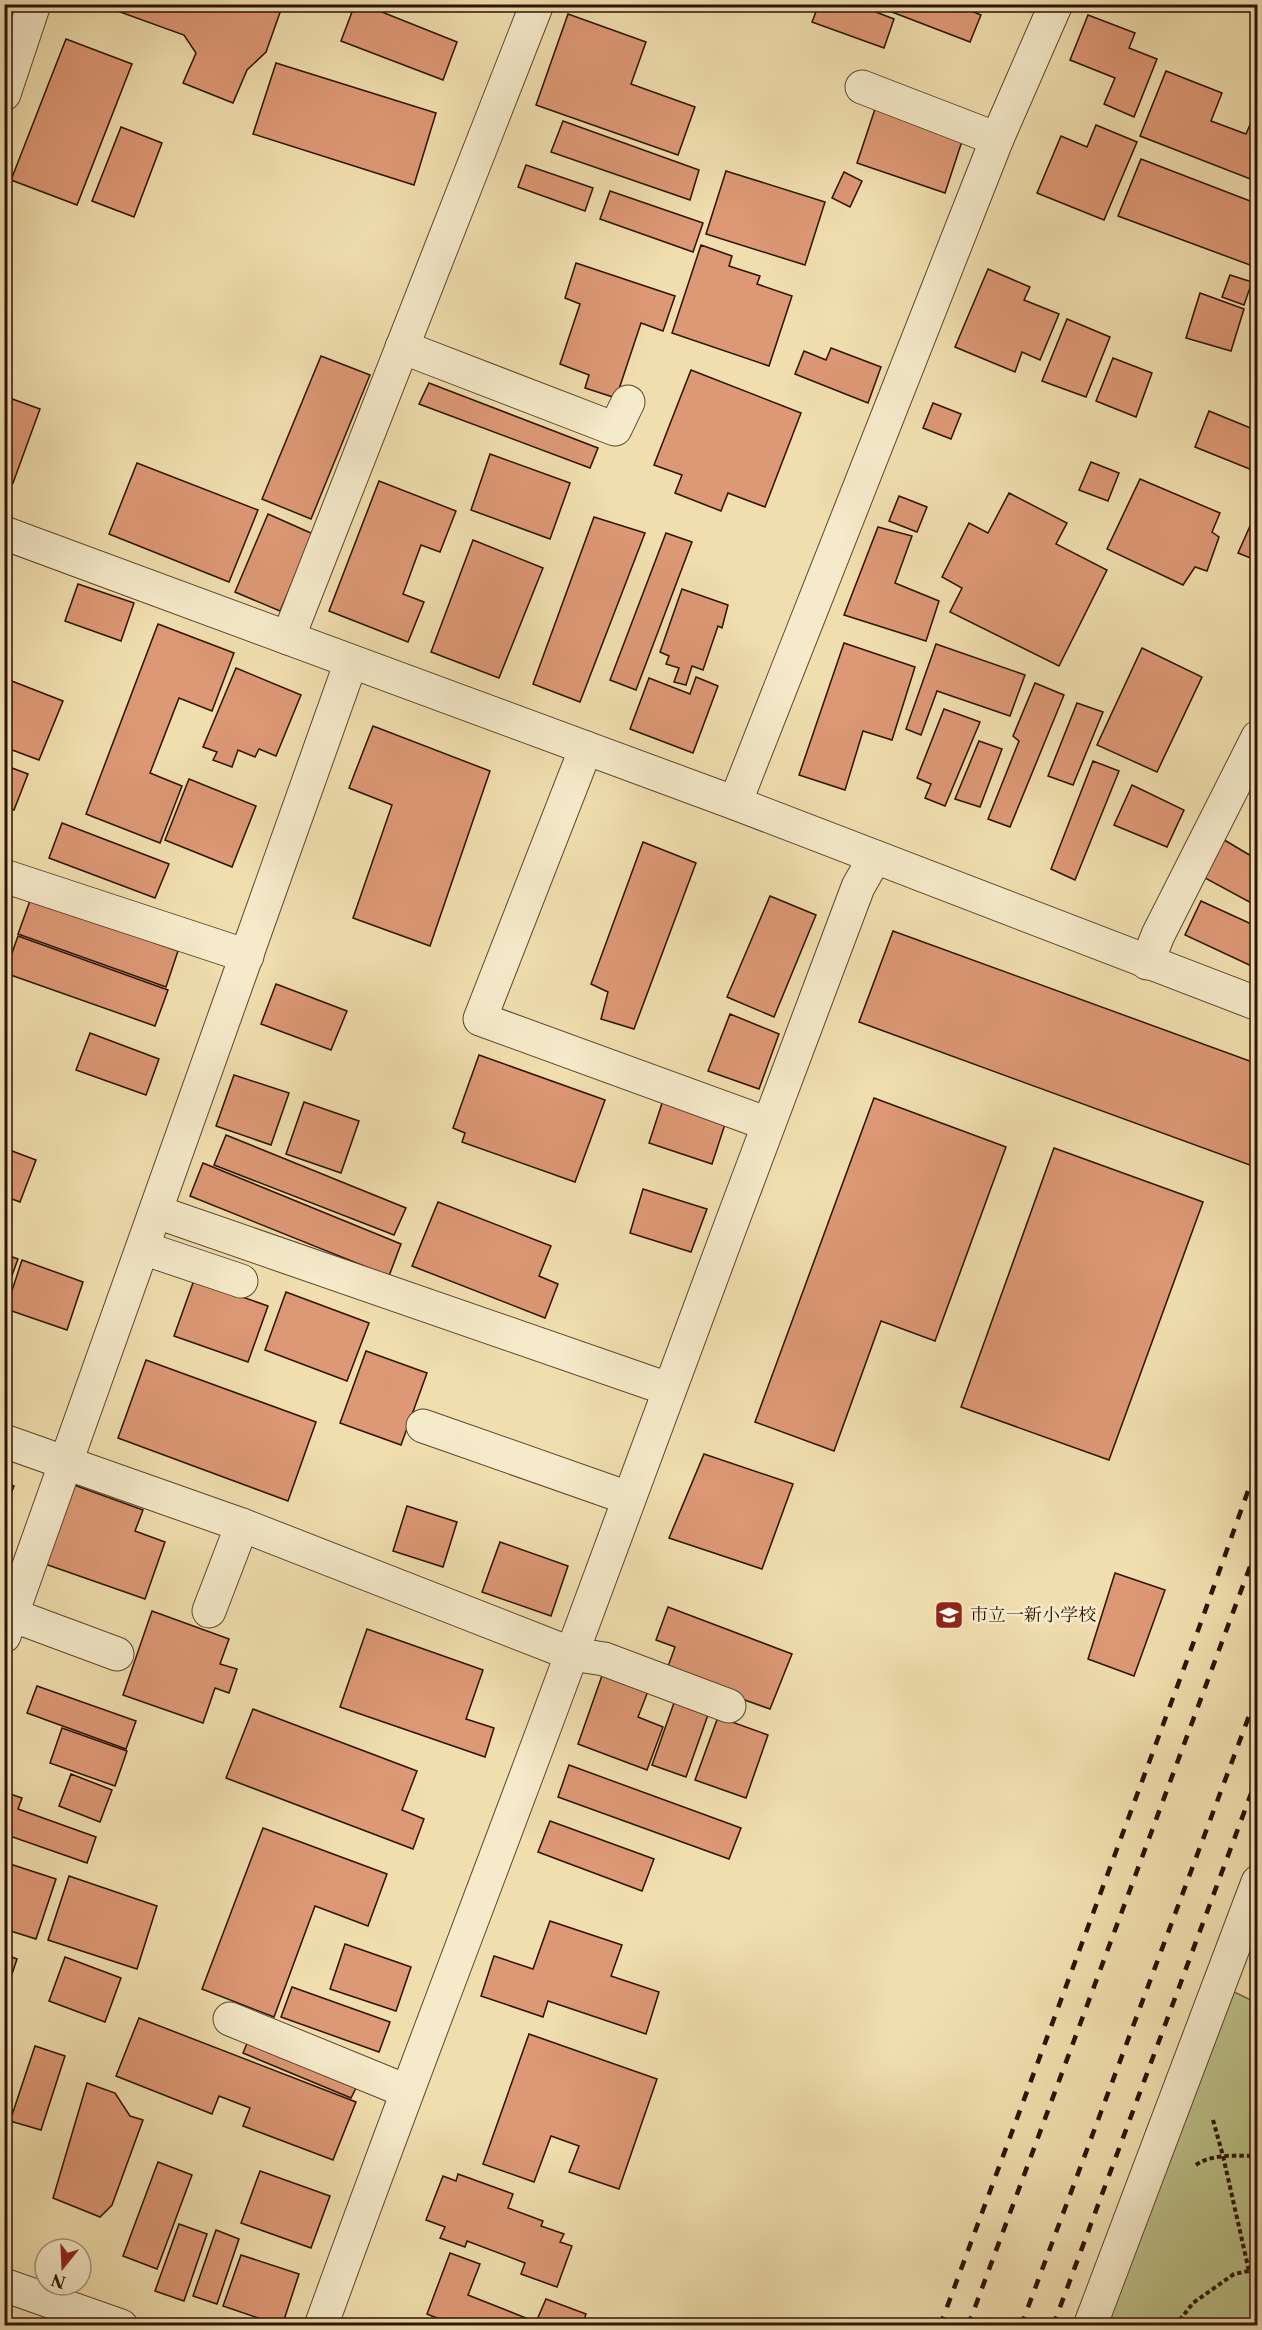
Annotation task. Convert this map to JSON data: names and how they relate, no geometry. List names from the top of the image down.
{
  "places": {
    "school or university": ["市立一新小学校"]
  },
  "north": "bottom"
}
